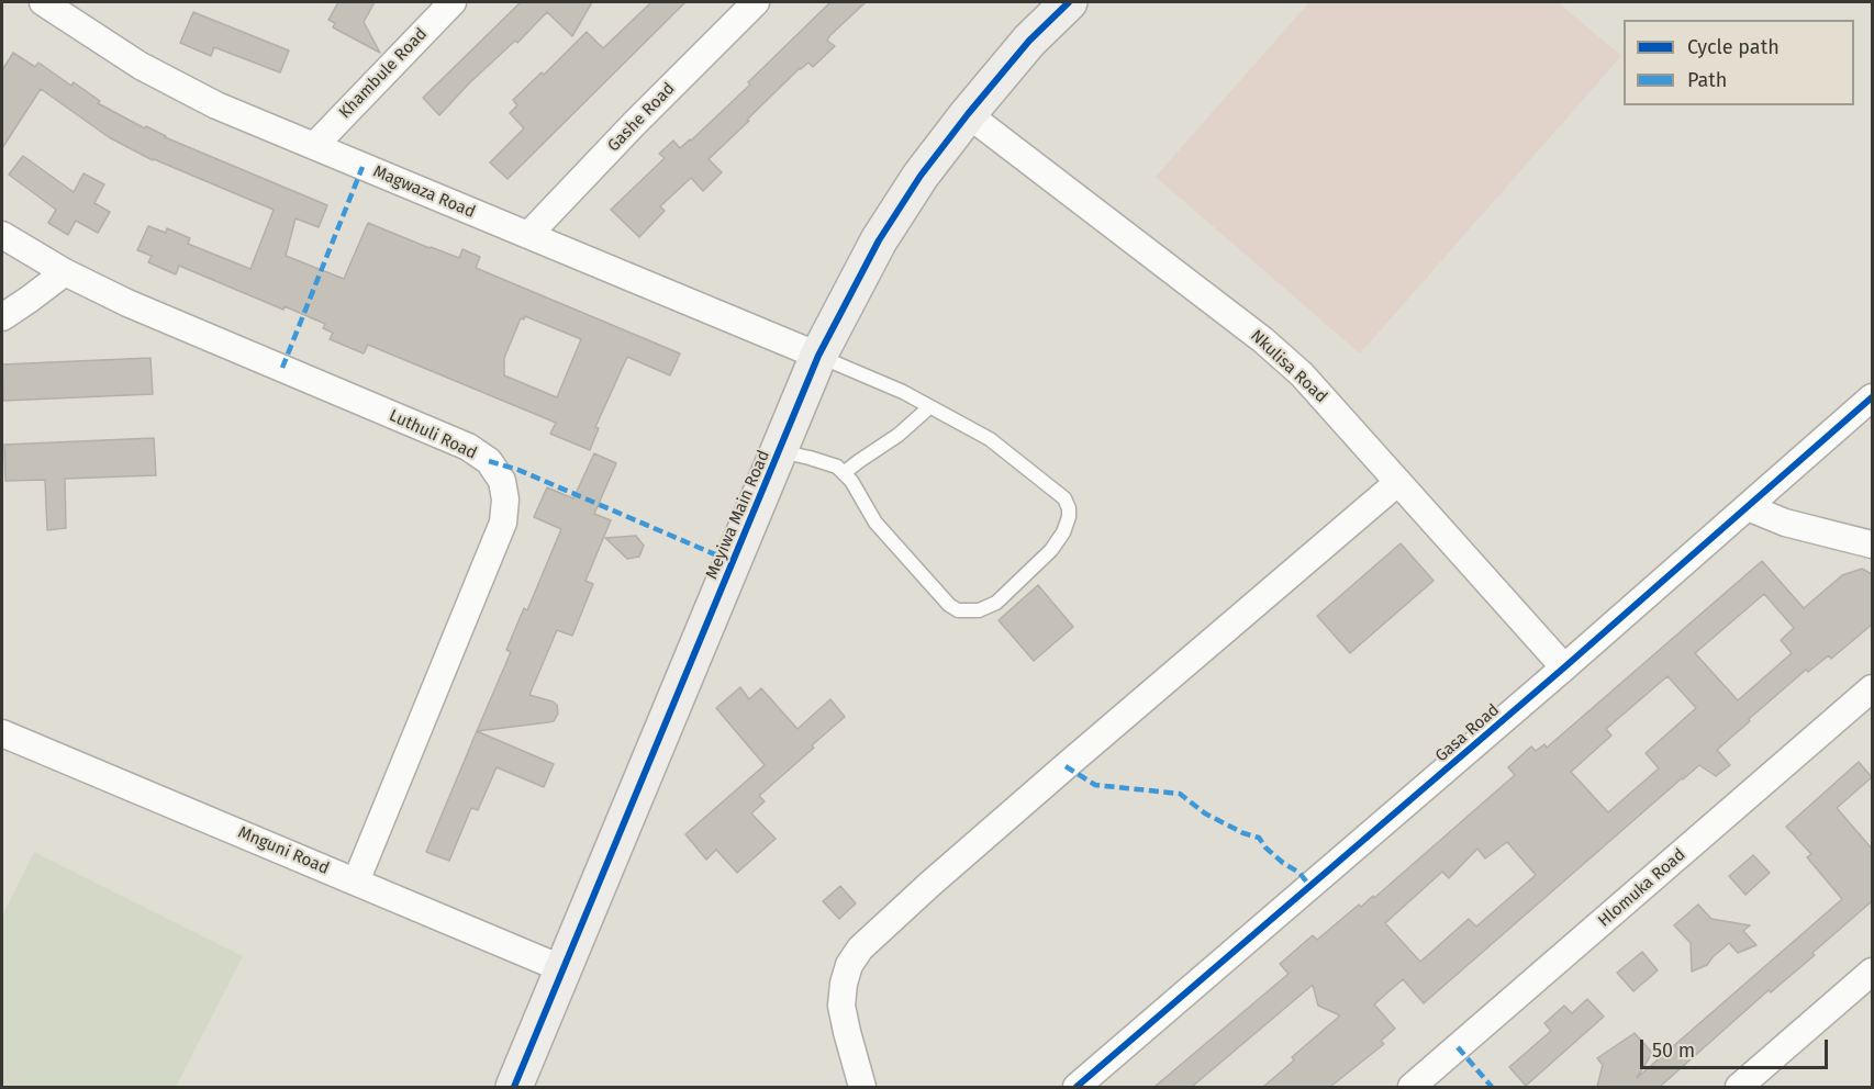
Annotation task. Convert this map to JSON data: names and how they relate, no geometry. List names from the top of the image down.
{
  "streets": {
    "street": [
      "Khambule Road",
      "Gashe Road",
      "Magwaza Road",
      "Nkulisa Road",
      "Luthuli Road",
      "Meyiwa Main Road",
      "Gasa Road",
      "Mnguni Road",
      "Hlomuka Road"
    ]
  },
  "crossings": [
    ["Khambule Road", "Magwaza Road"],
    ["Gashe Road", "Magwaza Road"],
    ["Magwaza Road", "Meyiwa Main Road"],
    ["Nkulisa Road", "Meyiwa Main Road"],
    ["Nkulisa Road", "Gasa Road"],
    ["Luthuli Road", "Mnguni Road"],
    ["Meyiwa Main Road", "Mnguni Road"]
  ],
  "legend": ["Cycle path", "Path"],
  "scale_bar": "50 m"
}
